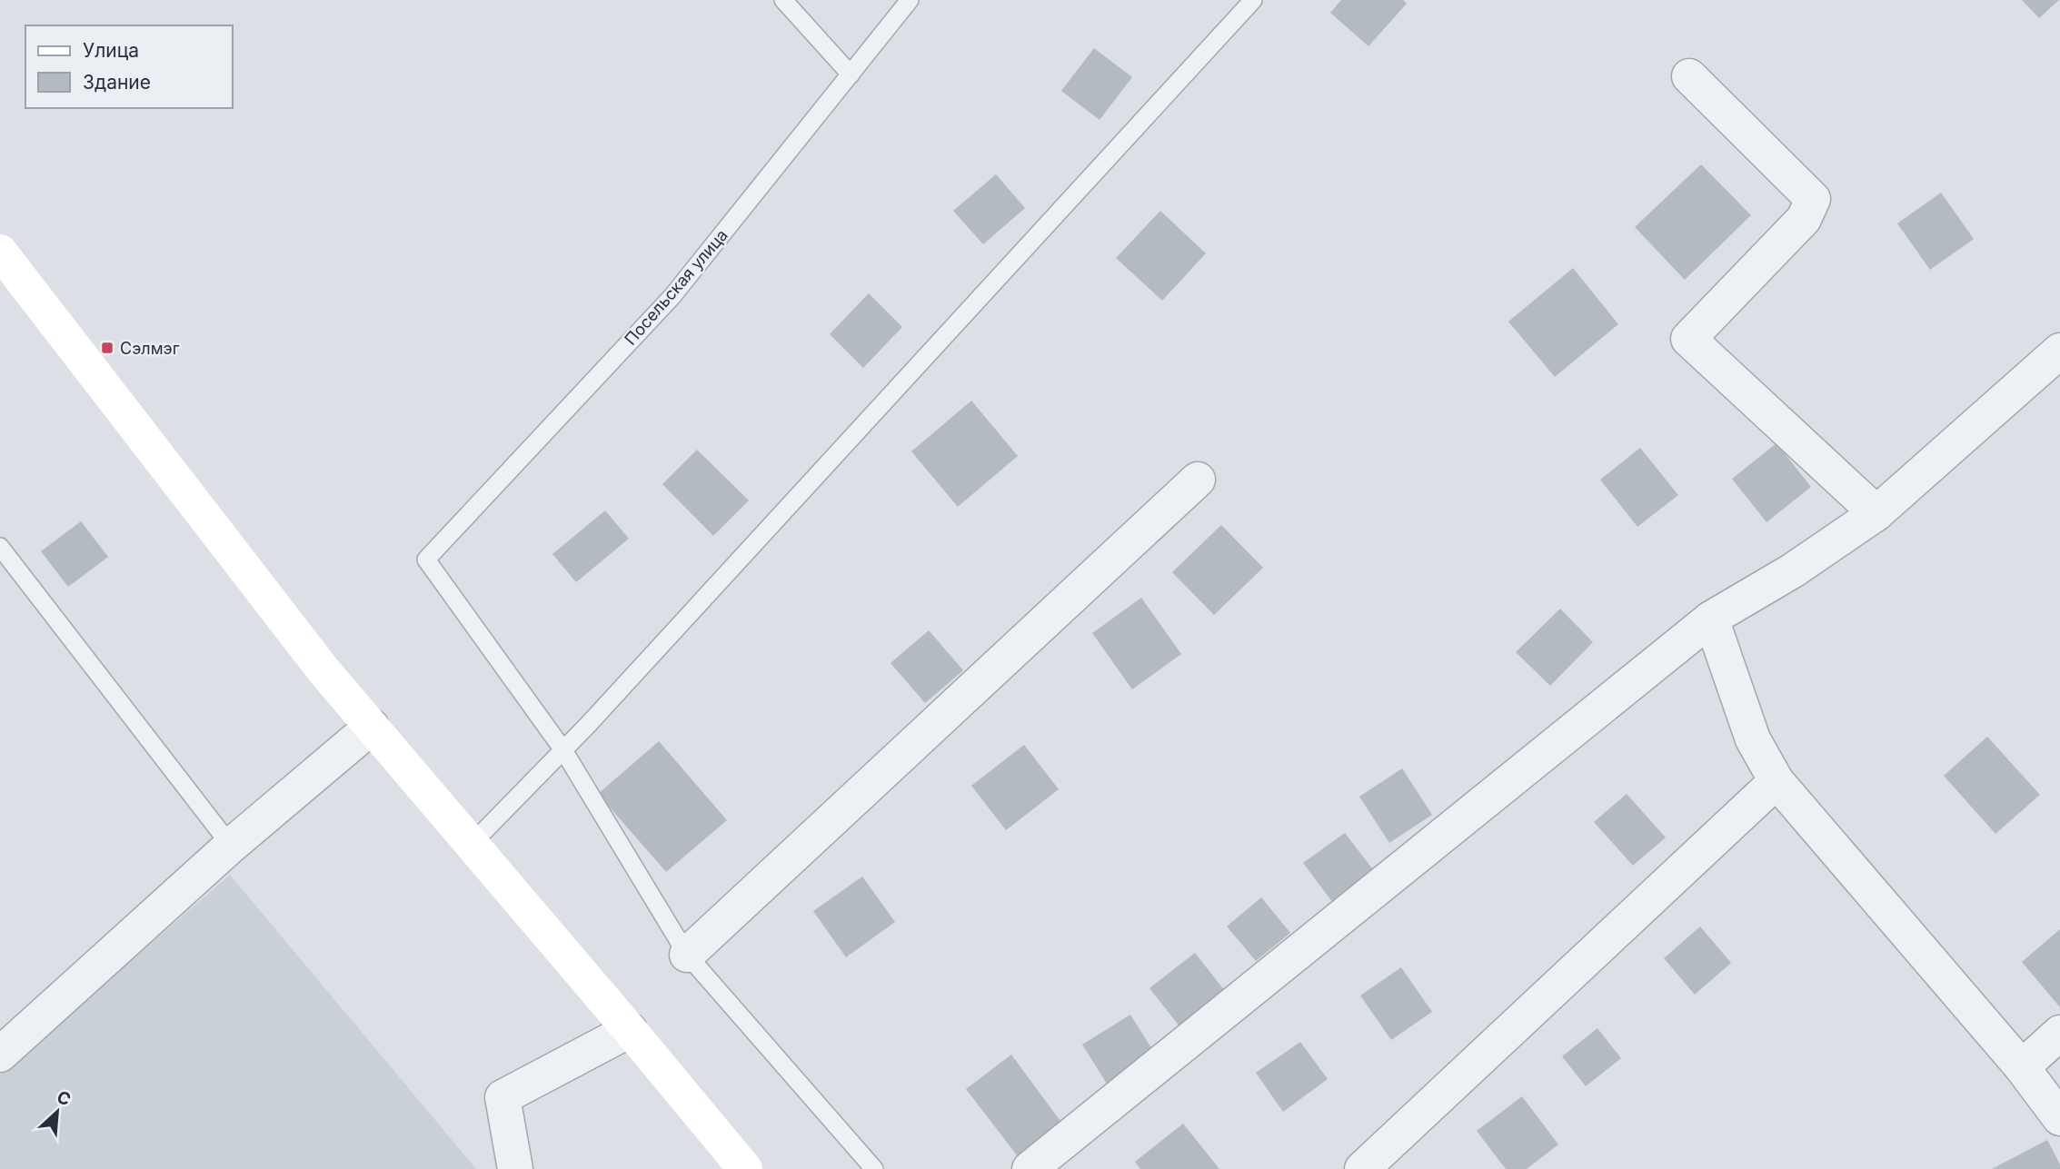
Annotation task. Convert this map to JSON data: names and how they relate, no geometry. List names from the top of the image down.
{
  "streets": {
    "lane": ["Посельская улица"]
  },
  "places": {
    "transit": ["Сэлмэг"]
  },
  "legend": ["Улица", "Здание"],
  "north": "top right"
}
